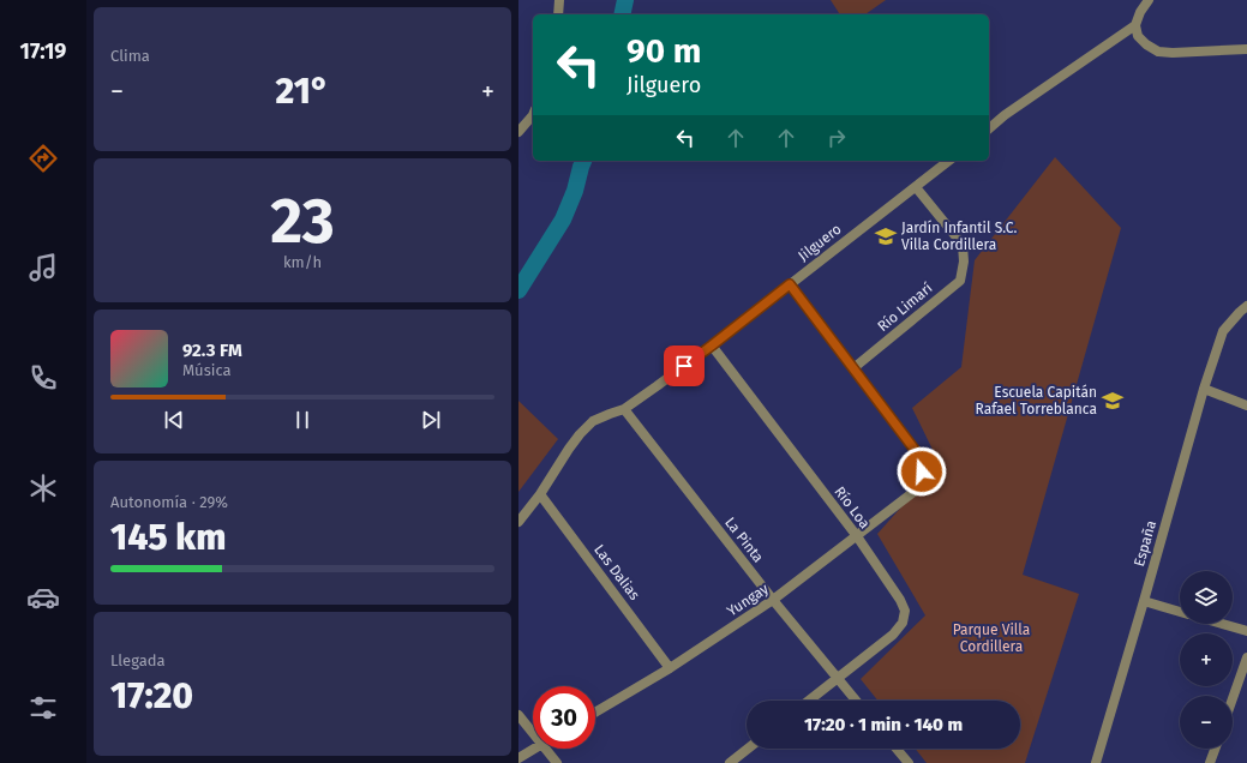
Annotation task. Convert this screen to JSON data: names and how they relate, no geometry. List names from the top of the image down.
{
  "streets": {
    "street": [
      "Jilguero",
      "Río Limarí",
      "Río Loa",
      "La Pinta",
      "España",
      "Las Dalias",
      "Yungay"
    ]
  },
  "crossings": [
    ["Jilguero", "Río Limarí"],
    ["Jilguero", "Río Loa"],
    ["Jilguero", "La Pinta"],
    ["Jilguero", "Las Dalias"],
    ["Río Limarí", "Yungay"],
    ["Río Loa", "La Pinta"],
    ["Río Loa", "Yungay"],
    ["La Pinta", "Yungay"],
    ["Las Dalias", "Yungay"]
  ],
  "parks": ["Parque Villa Cordillera"],
  "places": {
    "school or university": ["Jardín Infantil S.C. Villa Cordillera", "Escuela Capitán Rafael Torreblanca"]
  },
  "page": {
    "tabs": "17:19",
    "tile": [
      "Clima",
      ["23", "km/h"],
      ["Autonomía · 29%", "145 km"],
      ["Llegada", "17:20"]
    ],
    "turn": ["90 m", "Jilguero"],
    "heat": ["−", "21°", "+"],
    "song": ["92.3 FM", "Música"],
    "map_buttons": ["+", "−"],
    "limit": "30",
    "trip": "17:20 · 1 min · 140 m"
  }
}
